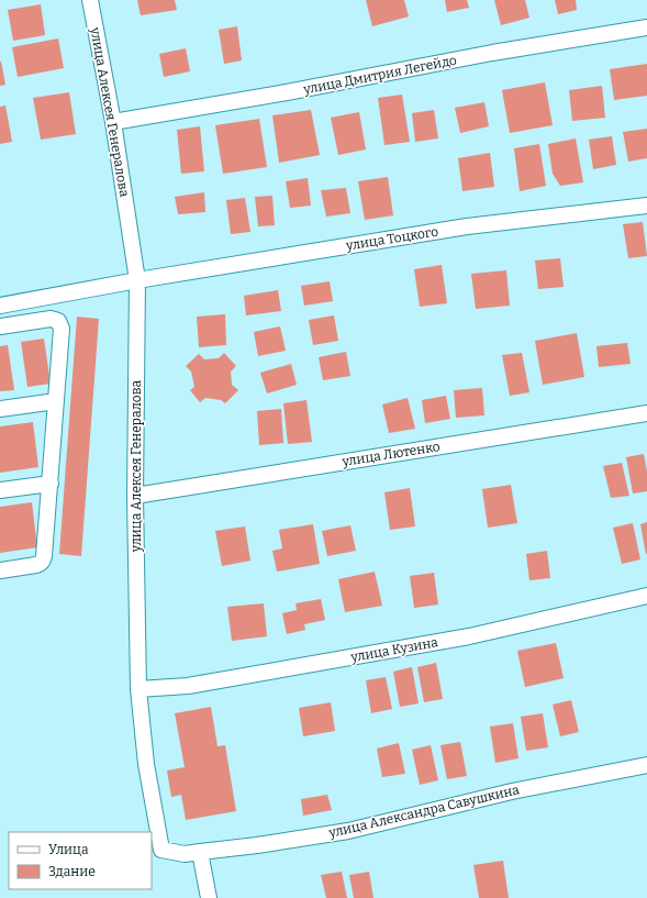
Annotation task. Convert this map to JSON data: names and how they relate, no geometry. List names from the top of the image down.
{
  "streets": {
    "street": [
      "улица Дмитрия Легейдо",
      "улица Алексея Генералова",
      "улица Тоцкого",
      "улица Лютенко",
      "улица Кузина",
      "улица Александра Савушкина"
    ]
  },
  "crossings": [
    ["улица Дмитрия Легейдо", "улица Алексея Генералова"],
    ["улица Алексея Генералова", "улица Тоцкого"],
    ["улица Алексея Генералова", "улица Лютенко"],
    ["улица Алексея Генералова", "улица Кузина"],
    ["улица Алексея Генералова", "улица Александра Савушкина"]
  ],
  "legend": ["Улица", "Здание"]
}
